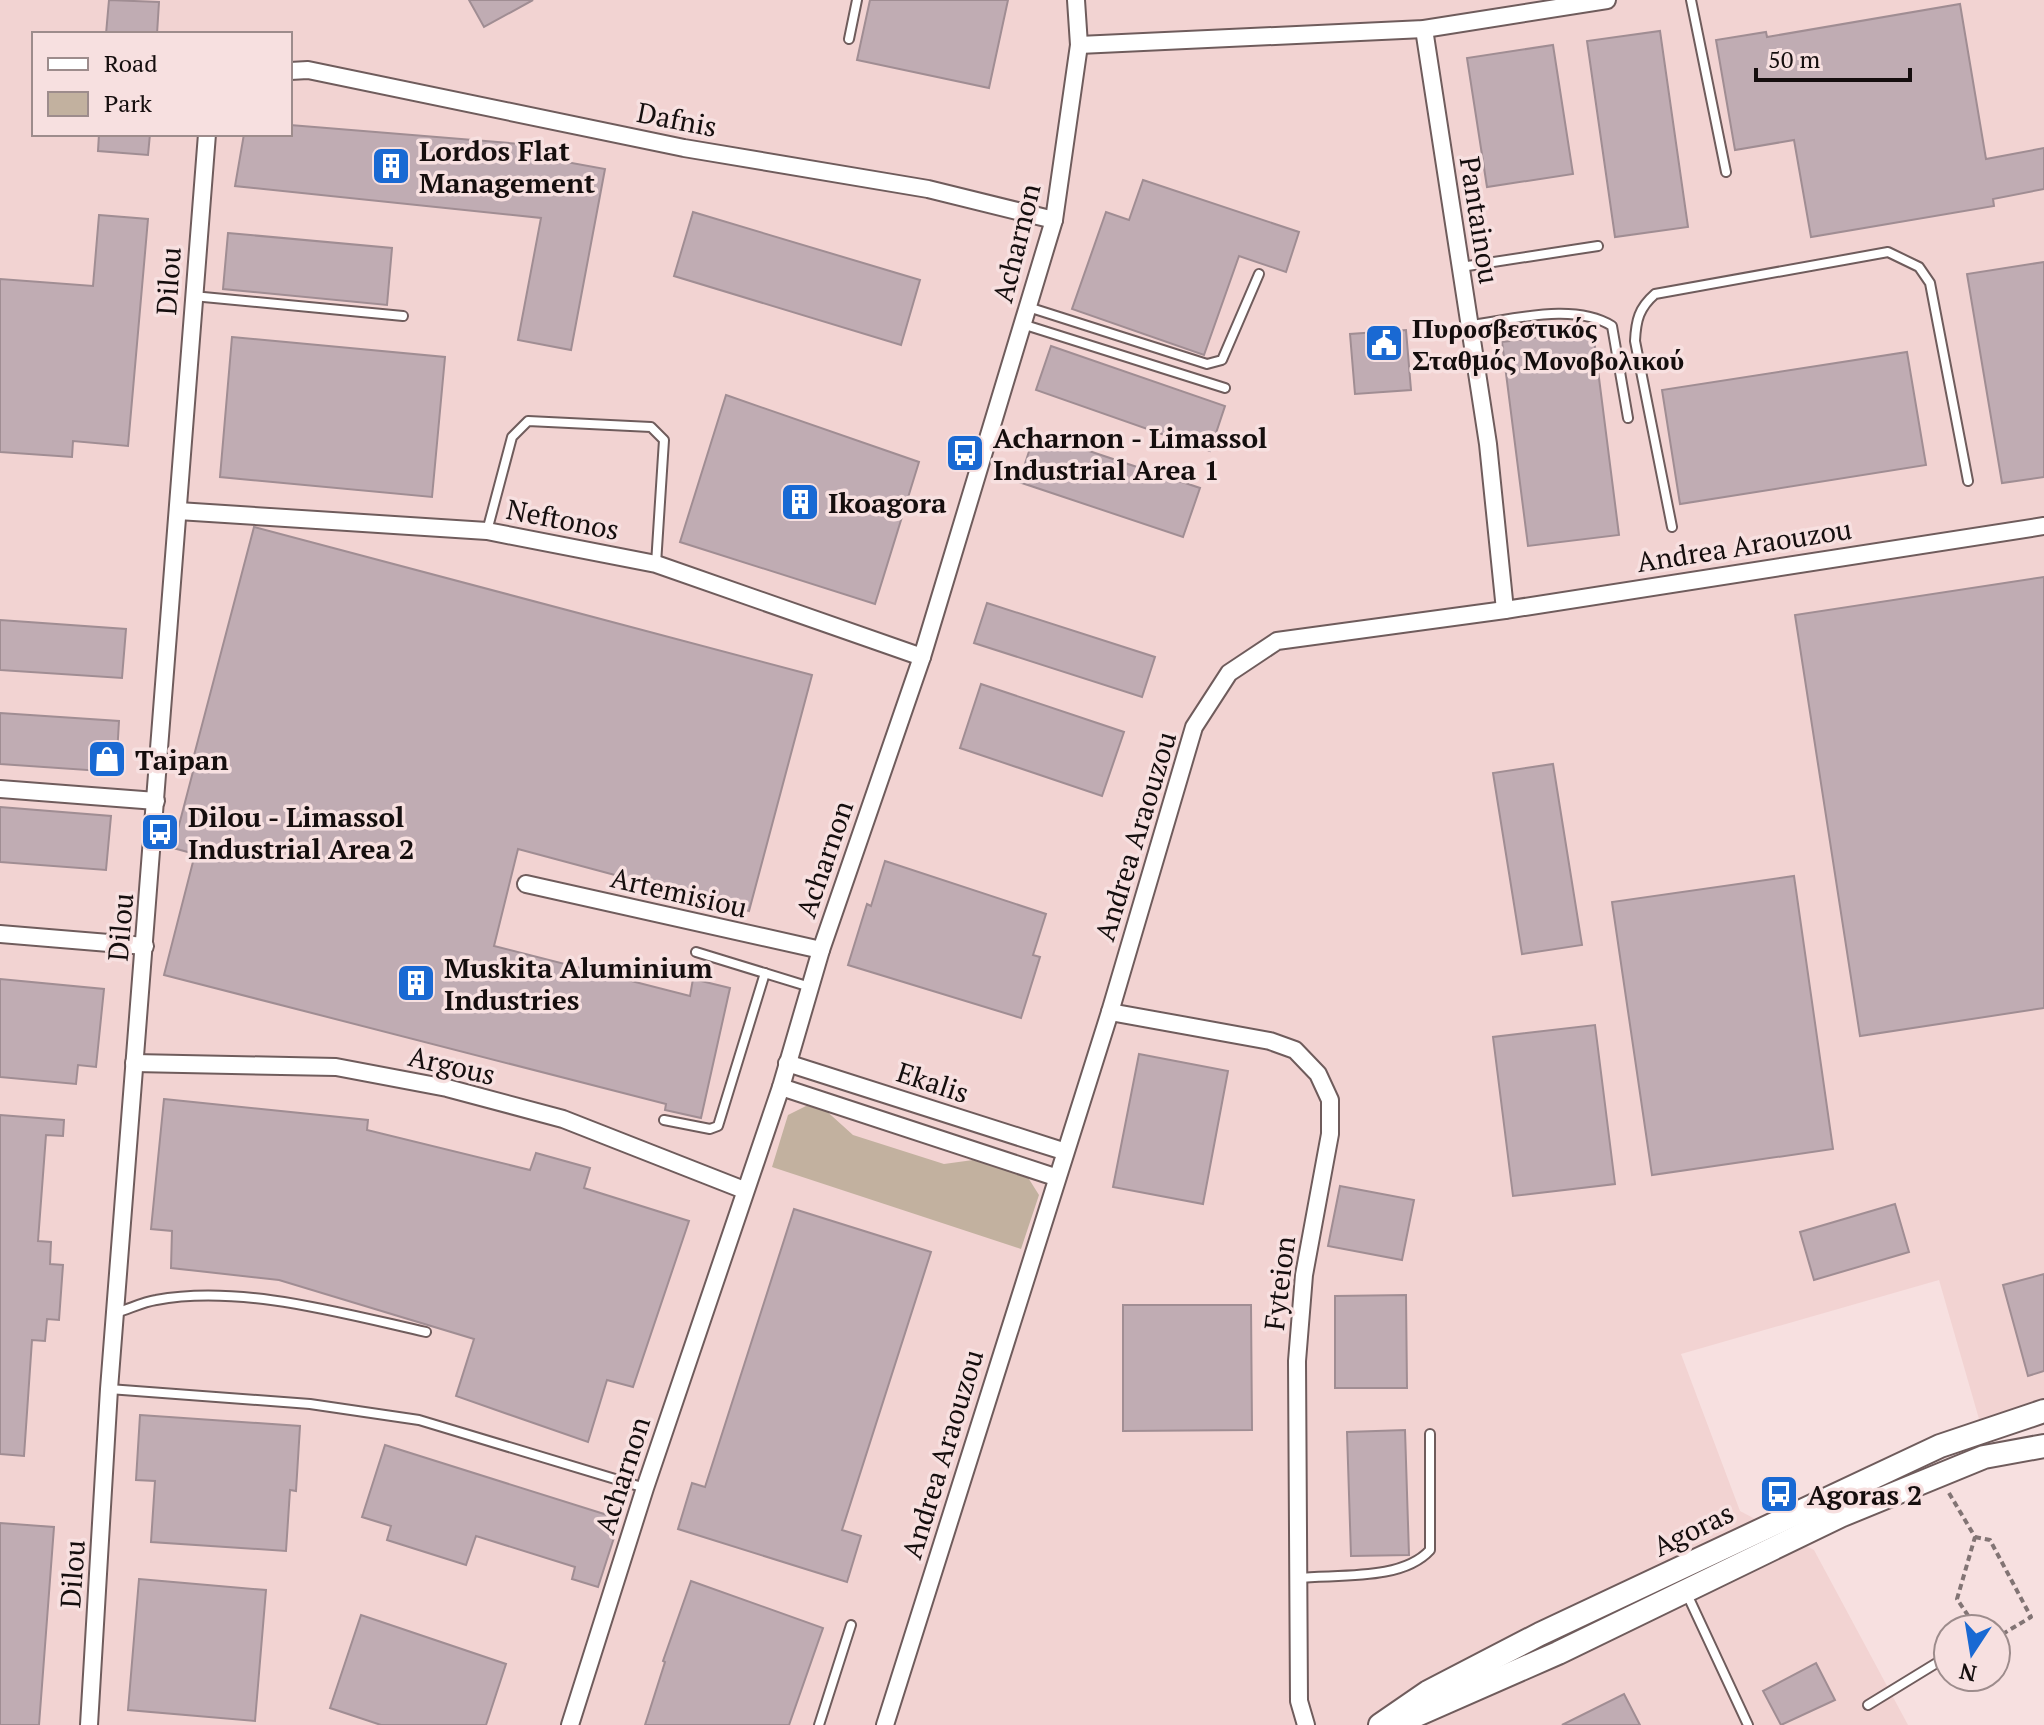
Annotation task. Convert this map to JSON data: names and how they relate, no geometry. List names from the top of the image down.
{
  "streets": {
    "main road": ["Agoras"],
    "street": [
      "Dafnis",
      "Pantainou",
      "Acharnon",
      "Dilou",
      "Neftonos",
      "Andrea Araouzou",
      "Artemisiou",
      "Argous",
      "Ekalis",
      "Fyteion"
    ]
  },
  "crossings": [
    ["Dafnis", "Acharnon"],
    ["Pantainou", "Andrea Araouzou"],
    ["Acharnon", "Neftonos"],
    ["Acharnon", "Artemisiou"],
    ["Acharnon", "Argous"],
    ["Acharnon", "Ekalis"],
    ["Dilou", "Neftonos"],
    ["Dilou", "Argous"],
    ["Andrea Araouzou", "Ekalis"],
    ["Andrea Araouzou", "Fyteion"]
  ],
  "places": {
    "building": ["Lordos Flat Management", "Ikoagora", "Muskita Aluminium Industries"],
    "public building": ["Πυροσβεστικός Σταθμός Μονοβολικού"],
    "bus stop": ["Acharnon - Limassol Industrial Area 1", "Dilou - Limassol Industrial Area 2", "Agoras 2"],
    "shop": ["Taipan"]
  },
  "legend": ["Road", "Park"],
  "scale_bar": "50 m",
  "north": "bottom"
}
